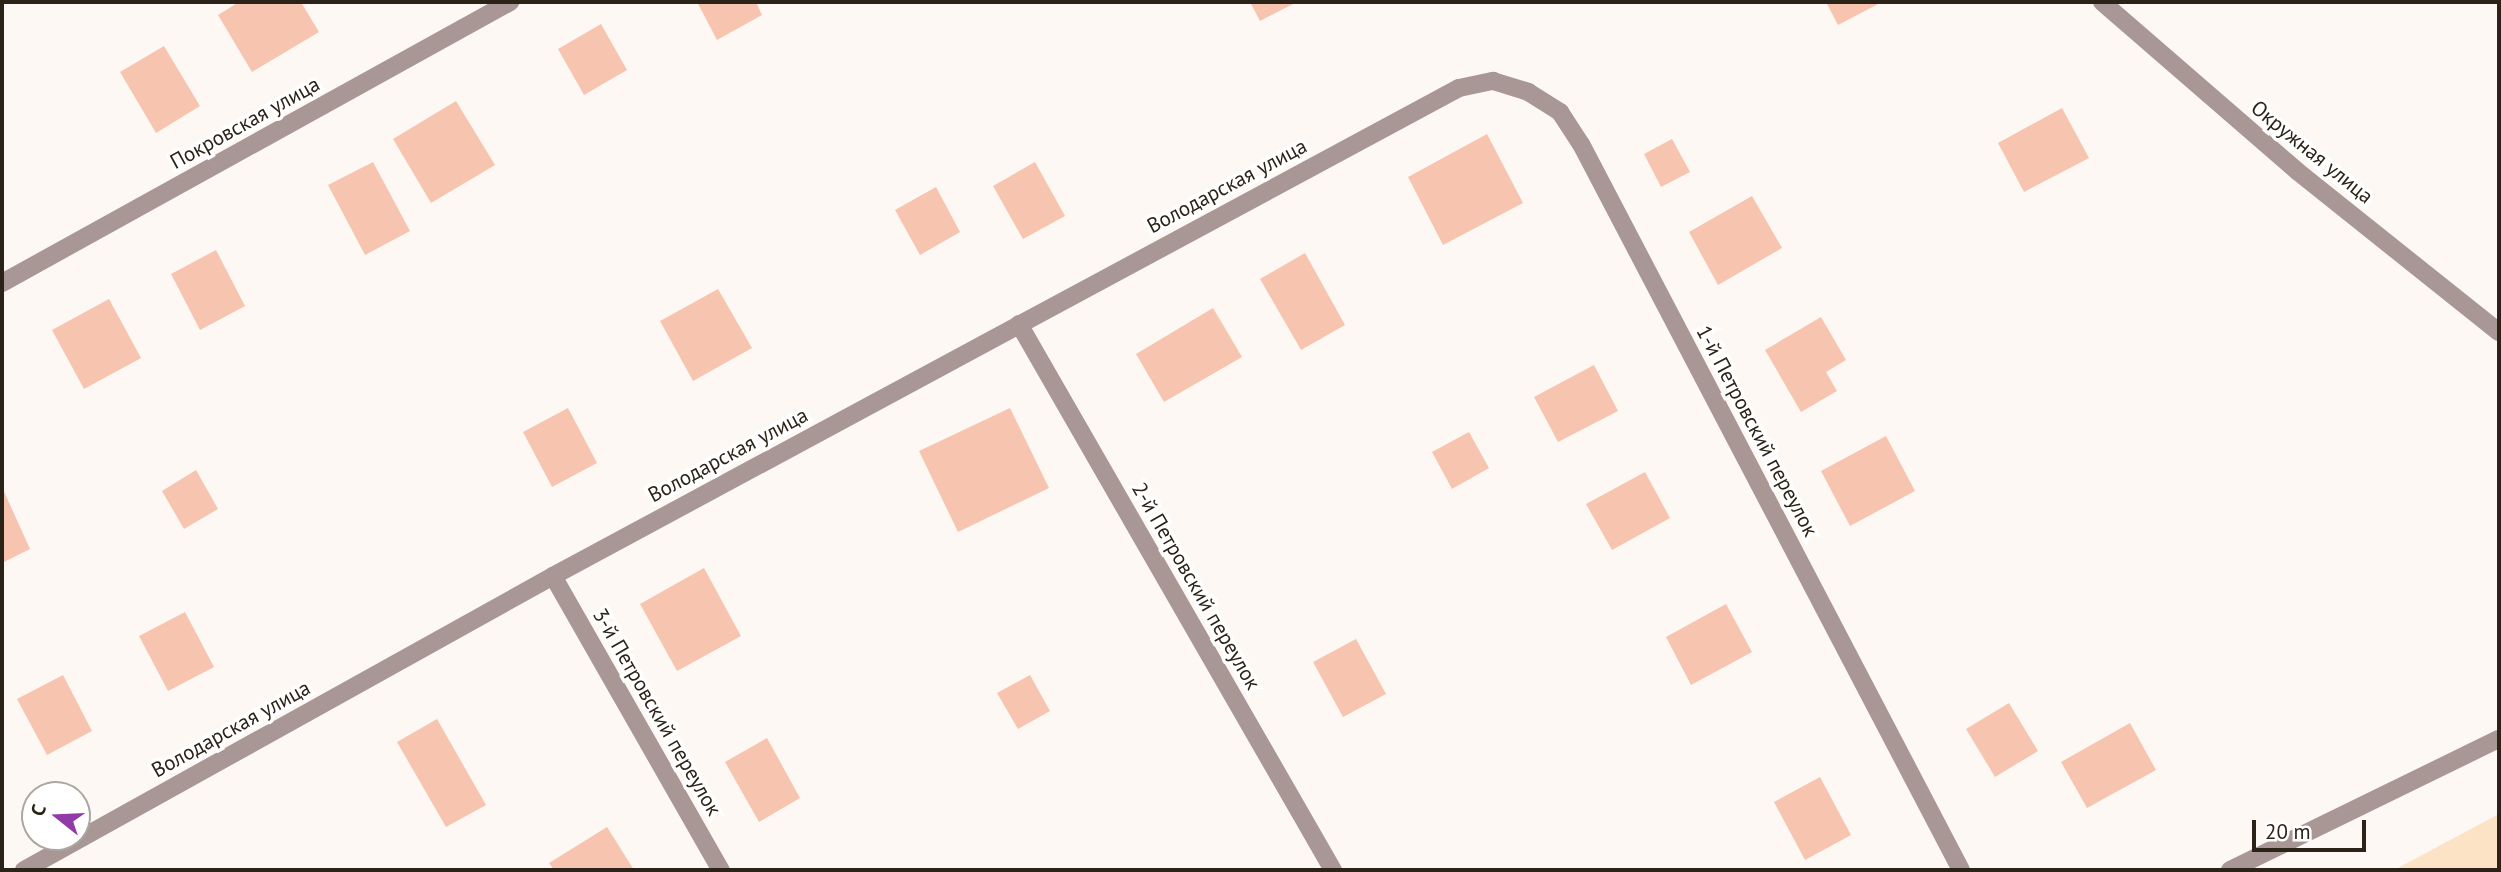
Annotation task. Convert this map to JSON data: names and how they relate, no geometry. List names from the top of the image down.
{
  "streets": {
    "street": [
      "Покровская улица",
      "Окружная улица",
      "Володарская улица",
      "1-й Петровский переулок",
      "2-й Петровский переулок",
      "3-й Петровский переулок"
    ]
  },
  "crossings": [
    ["Володарская улица", "1-й Петровский переулок"],
    ["Володарская улица", "2-й Петровский переулок"],
    ["Володарская улица", "3-й Петровский переулок"]
  ],
  "scale_bar": "20 m",
  "north": "left"
}
